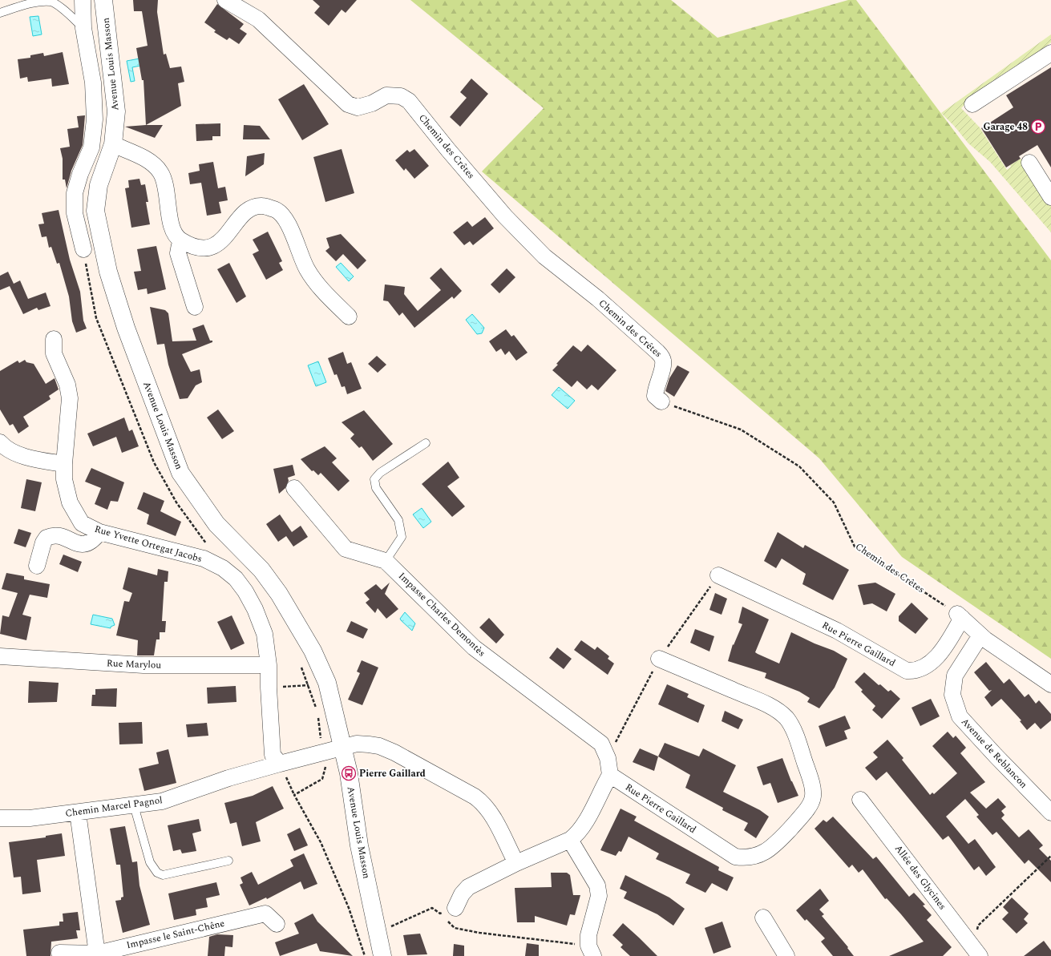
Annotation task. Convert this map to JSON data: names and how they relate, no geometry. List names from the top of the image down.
{
  "streets": {
    "street": [
      "Avenue Louis Masson",
      "Chemin des Crêtes",
      "Rue Yvette Ortegat Jacobs",
      "Impasse Charles Demontès",
      "Rue Pierre Gaillard",
      "Rue Marylou",
      "Avenue de Reblancon",
      "Chemin Marcel Pagnol",
      "Allée des Glycines",
      "Impasse le Saint-Chêne"
    ]
  },
  "crossings": [
    ["Chemin des Crêtes", "Rue Pierre Gaillard"],
    ["Rue Yvette Ortegat Jacobs", "Rue Marylou"],
    ["Rue Yvette Ortegat Jacobs", "Chemin Marcel Pagnol"],
    ["Impasse Charles Demontès", "Rue Pierre Gaillard"]
  ],
  "places": {
    "parking": ["Garage 48"],
    "bus stop": ["Pierre Gaillard"]
  }
}
